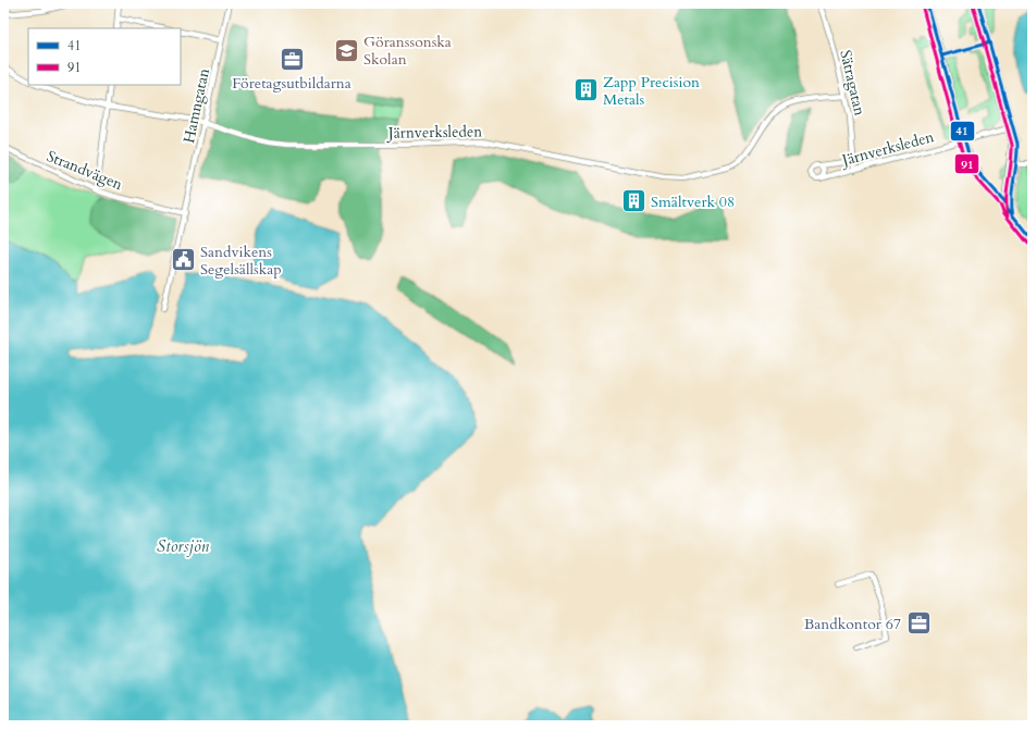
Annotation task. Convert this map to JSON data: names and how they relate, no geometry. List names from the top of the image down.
{
  "streets": {
    "street": [
      "Sätragatan",
      "Hamngatan",
      "Järnverksleden",
      "Strandvägen"
    ]
  },
  "crossings": [
    ["Sätragatan", "Järnverksleden"],
    ["Hamngatan", "Järnverksleden"],
    ["Hamngatan", "Strandvägen"]
  ],
  "water": ["Storsjön"],
  "places": {
    "school or university": ["Göranssonska Skolan"],
    "office": ["Företagsutbildarna", "Bandkontor 67"],
    "building": ["Zapp Precision Metals", "Smältverk 08"],
    "public building": ["Sandvikens Segelsällskap"]
  },
  "lines": ["transit line 41", "transit line 91"],
  "legend": ["41", "91"]
}
